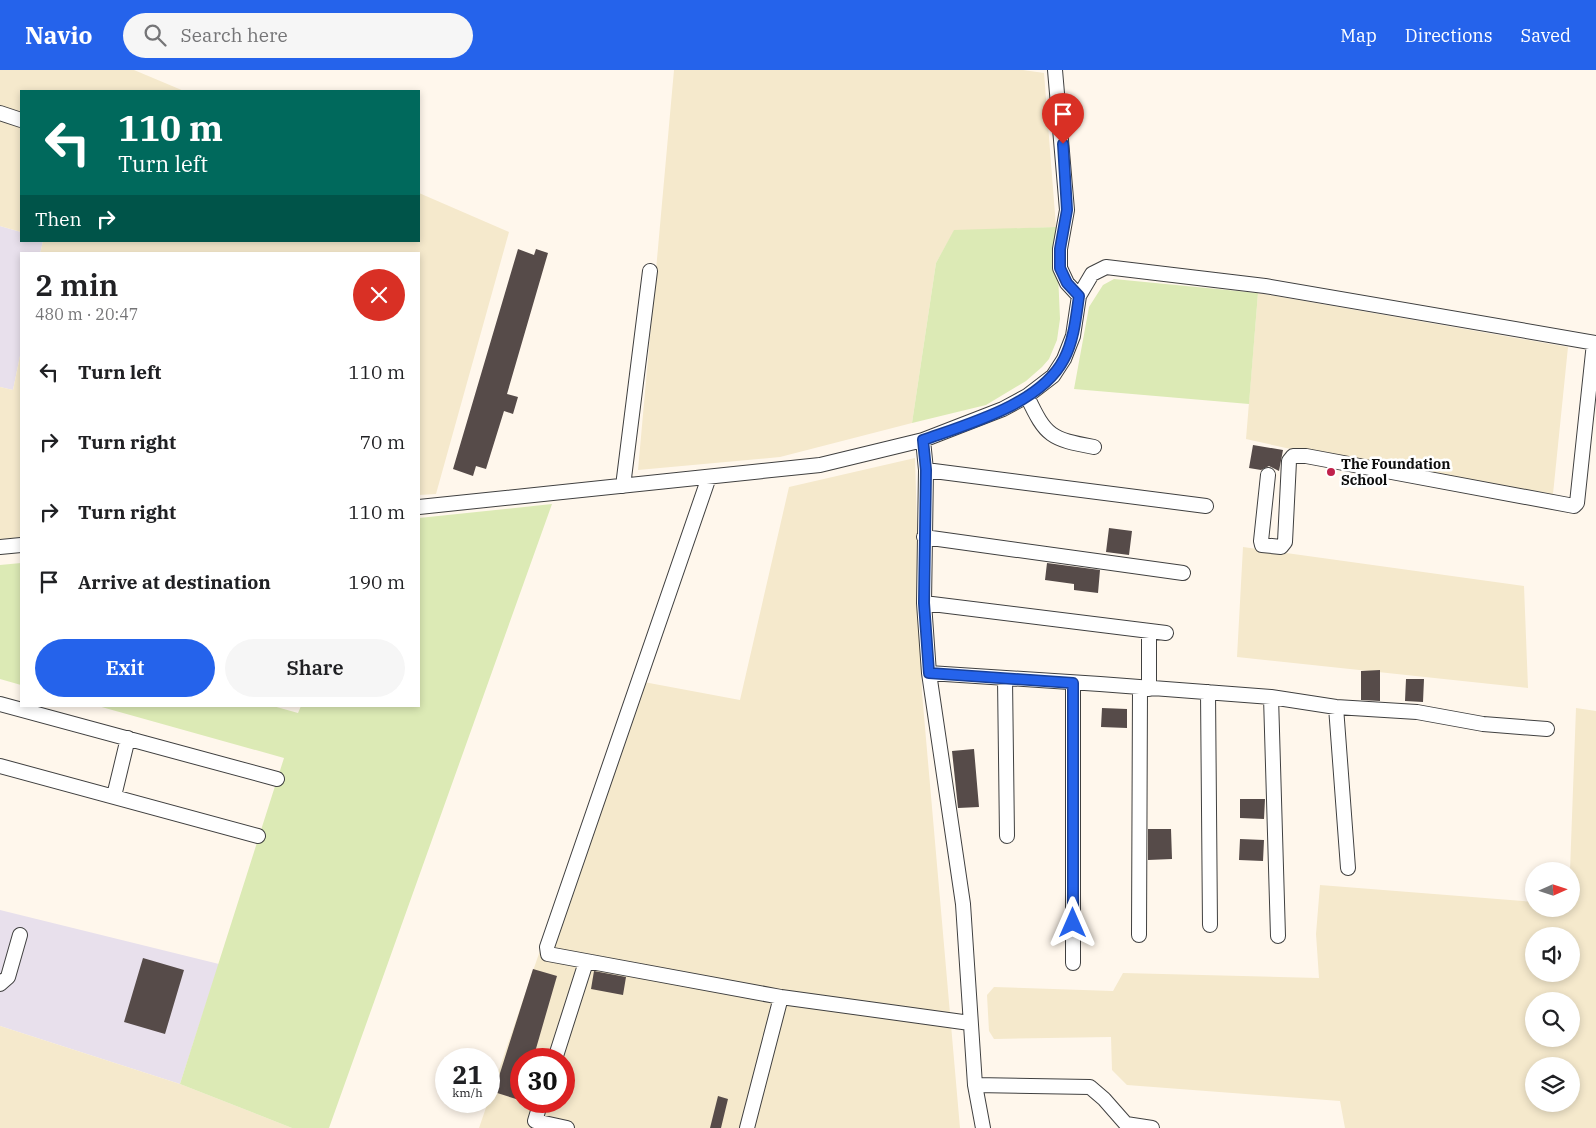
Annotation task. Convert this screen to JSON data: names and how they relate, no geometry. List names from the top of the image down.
{
  "places": ["The Foundation School"],
  "north": "right",
  "page": {
    "header": "Navio",
    "search": "Search here",
    "nav": ["Map", "Directions", "Saved"],
    "turn": ["110 m", "Turn left"],
    "then": "Then",
    "heading": ["2 min", "480 m · 20:47"],
    "list": [
      {
        "name": "Turn left",
        "value": "110 m"
      },
      {
        "name": "Turn right",
        "value": "70 m"
      },
      {
        "name": "Turn right",
        "value": "110 m"
      },
      {
        "name": "Arrive at destination",
        "value": "190 m"
      }
    ],
    "buttons": ["Exit", "Share"],
    "speed": "21 km/h",
    "limit": "30"
  }
}
